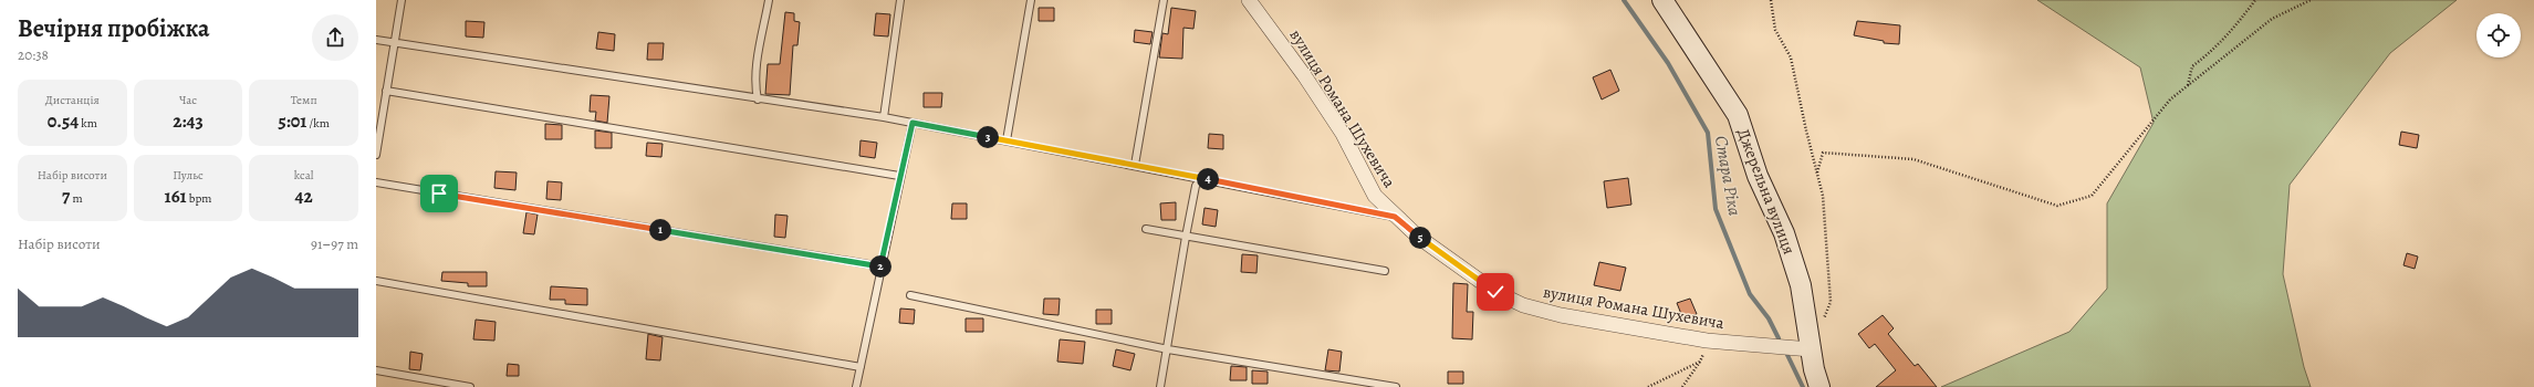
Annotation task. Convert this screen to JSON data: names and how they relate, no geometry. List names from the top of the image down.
{
  "streets": {
    "street": ["вулиця Романа Шухевича", "Джерельна вулиця"]
  },
  "crossings": [
    ["вулиця Романа Шухевича", "Джерельна вулиця"]
  ],
  "water": ["Стара Ріка"],
  "page": {
    "heading": ["Вечірня пробіжка", "20:38"],
    "stats": [
      ["Дистанція", "0.54 km"],
      ["Час", "2:43"],
      ["Темп", "5:01 /km"],
      ["Набір висоти", "7 m"],
      ["Пульс", "161 bpm"],
      ["kcal", "42"]
    ],
    "pins": [
      "3",
      "4",
      "1",
      "5",
      "2"
    ],
    "chart": ["Набір висоти", "91–97 m"]
  }
}
